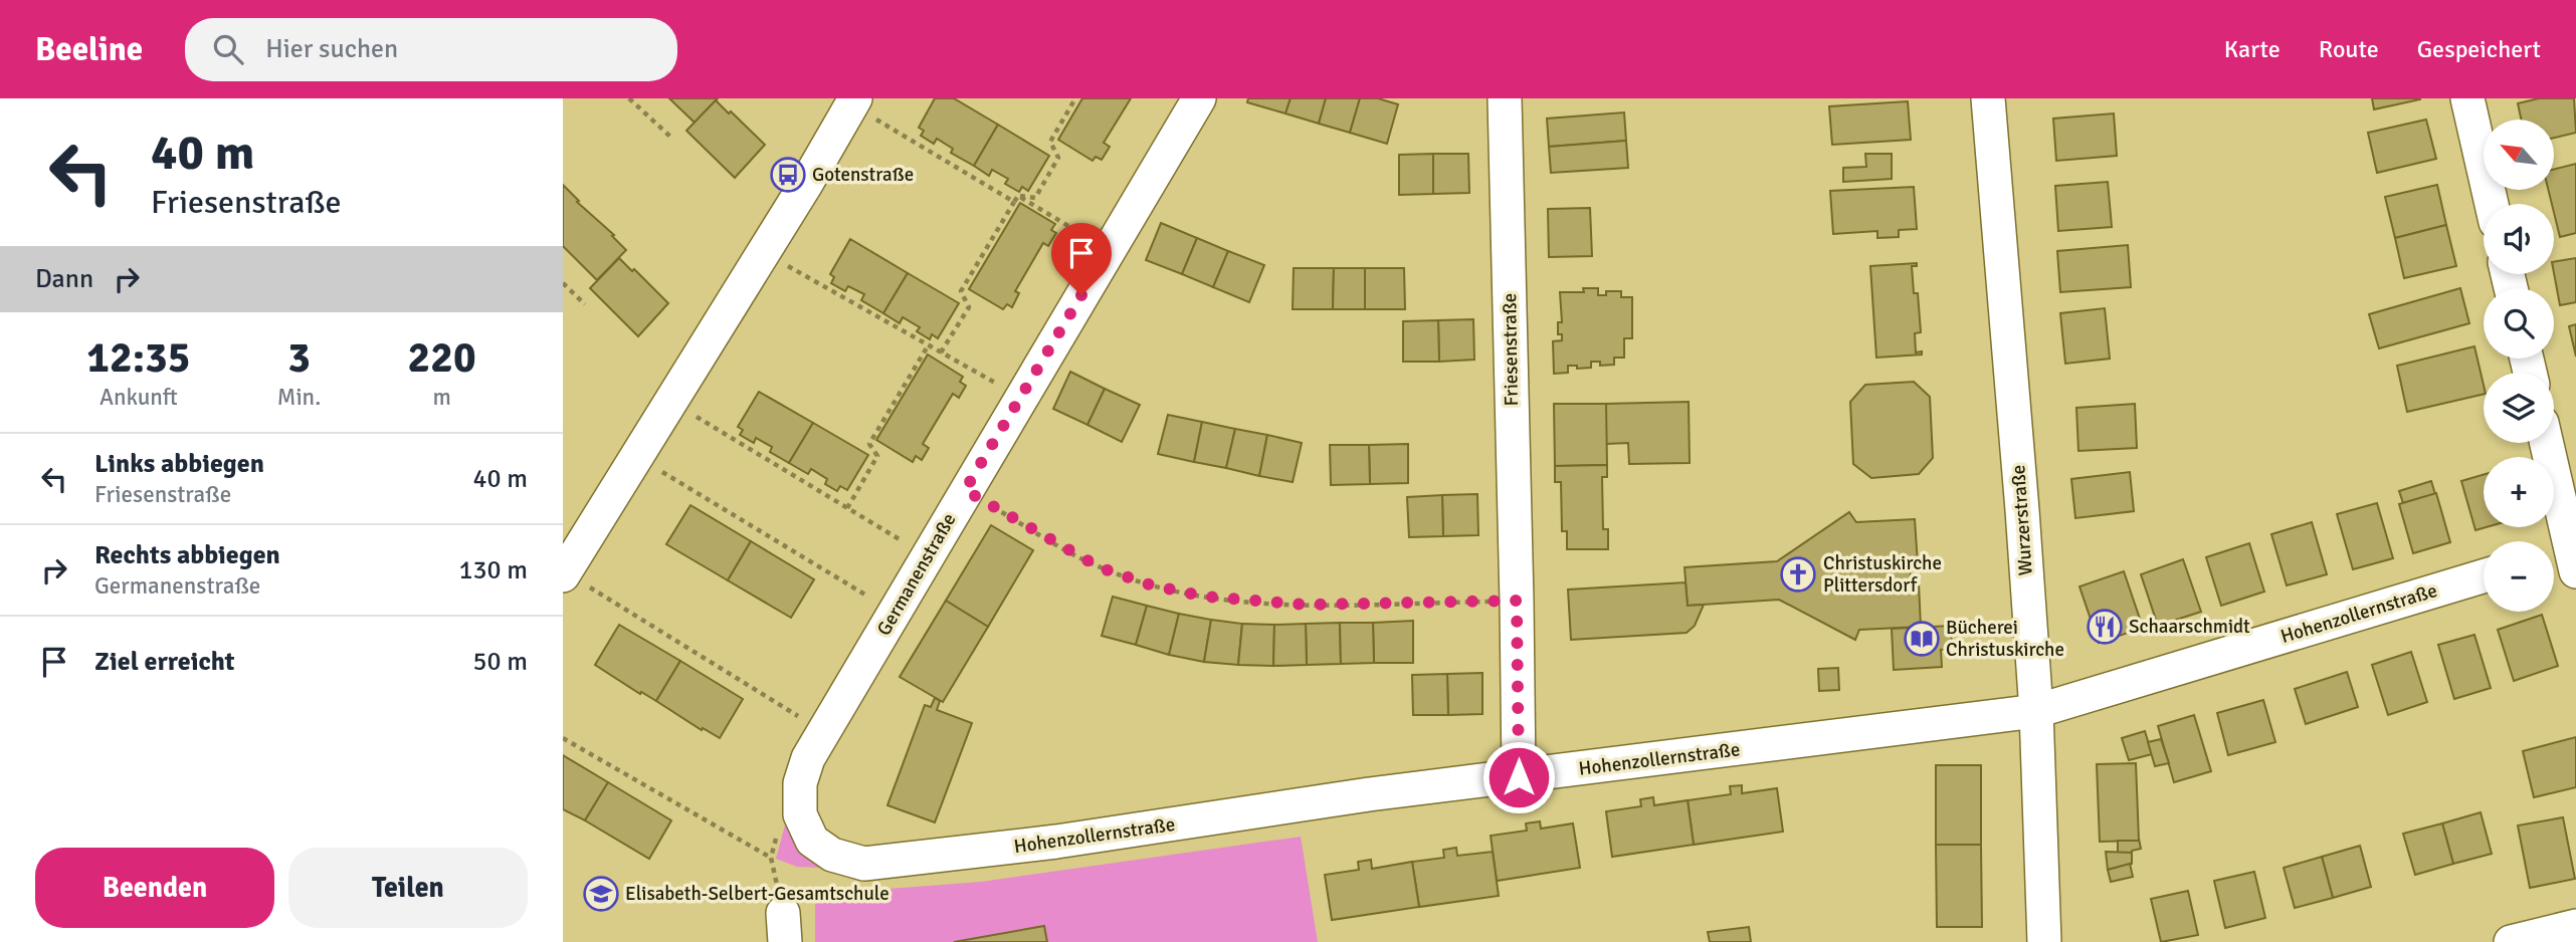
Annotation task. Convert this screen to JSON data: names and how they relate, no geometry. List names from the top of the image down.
{
  "streets": {
    "street": [
      "Friesenstraße",
      "Wurzerstraße",
      "Germanenstraße",
      "Hohenzollernstraße"
    ]
  },
  "crossings": [
    ["Friesenstraße", "Hohenzollernstraße"],
    ["Wurzerstraße", "Hohenzollernstraße"],
    ["Germanenstraße", "Hohenzollernstraße"]
  ],
  "places": {
    "bus stop": ["Gotenstraße"],
    "church": ["Christuskirche Plittersdorf"],
    "restaurant": ["Schaarschmidt"],
    "library": ["Bücherei Christuskirche"],
    "school or university": ["Elisabeth-Selbert-Gesamtschule"]
  },
  "north": "top left",
  "page": {
    "header": "Beeline",
    "search": "Hier suchen",
    "nav": ["Karte", "Route", "Gespeichert"],
    "turn": ["40 m", "Friesenstraße"],
    "map_buttons": ["+", "−"],
    "then": "Dann",
    "eta": [
      "12:35",
      "Ankunft",
      "3",
      "Min.",
      "220",
      "m"
    ],
    "list": [
      {
        "name": "Links abbiegen",
        "note": "Friesenstraße",
        "value": "40 m"
      },
      {
        "name": "Rechts abbiegen",
        "note": "Germanenstraße",
        "value": "130 m"
      },
      {
        "name": "Ziel erreicht",
        "value": "50 m"
      }
    ],
    "buttons": ["Beenden", "Teilen"]
  }
}
